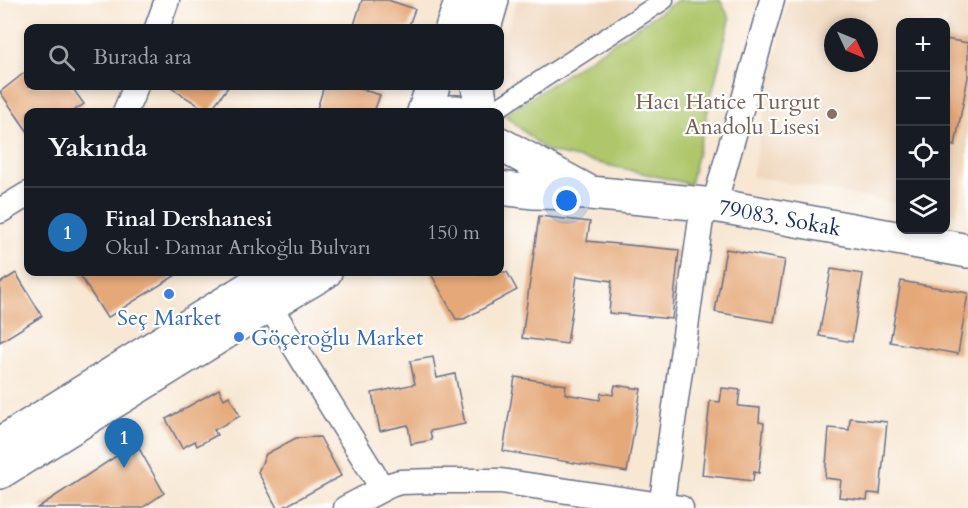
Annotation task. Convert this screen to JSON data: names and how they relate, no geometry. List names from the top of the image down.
{
  "streets": {
    "main road": ["79083. Sokak"]
  },
  "places": ["Hacı Hatice Turgut Anadolu Lisesi", "Seç Market", "Göçeroğlu Market"],
  "north": "bottom right",
  "page": {
    "map_buttons": ["+", "−"],
    "search": "Burada ara",
    "heading": "Yakında",
    "list": [
      {
        "mark": "1",
        "name": "Final Dershanesi",
        "note": "Okul · Damar Arıkoğlu Bulvarı",
        "value": "150 m"
      }
    ],
    "pins": "1"
  }
}
